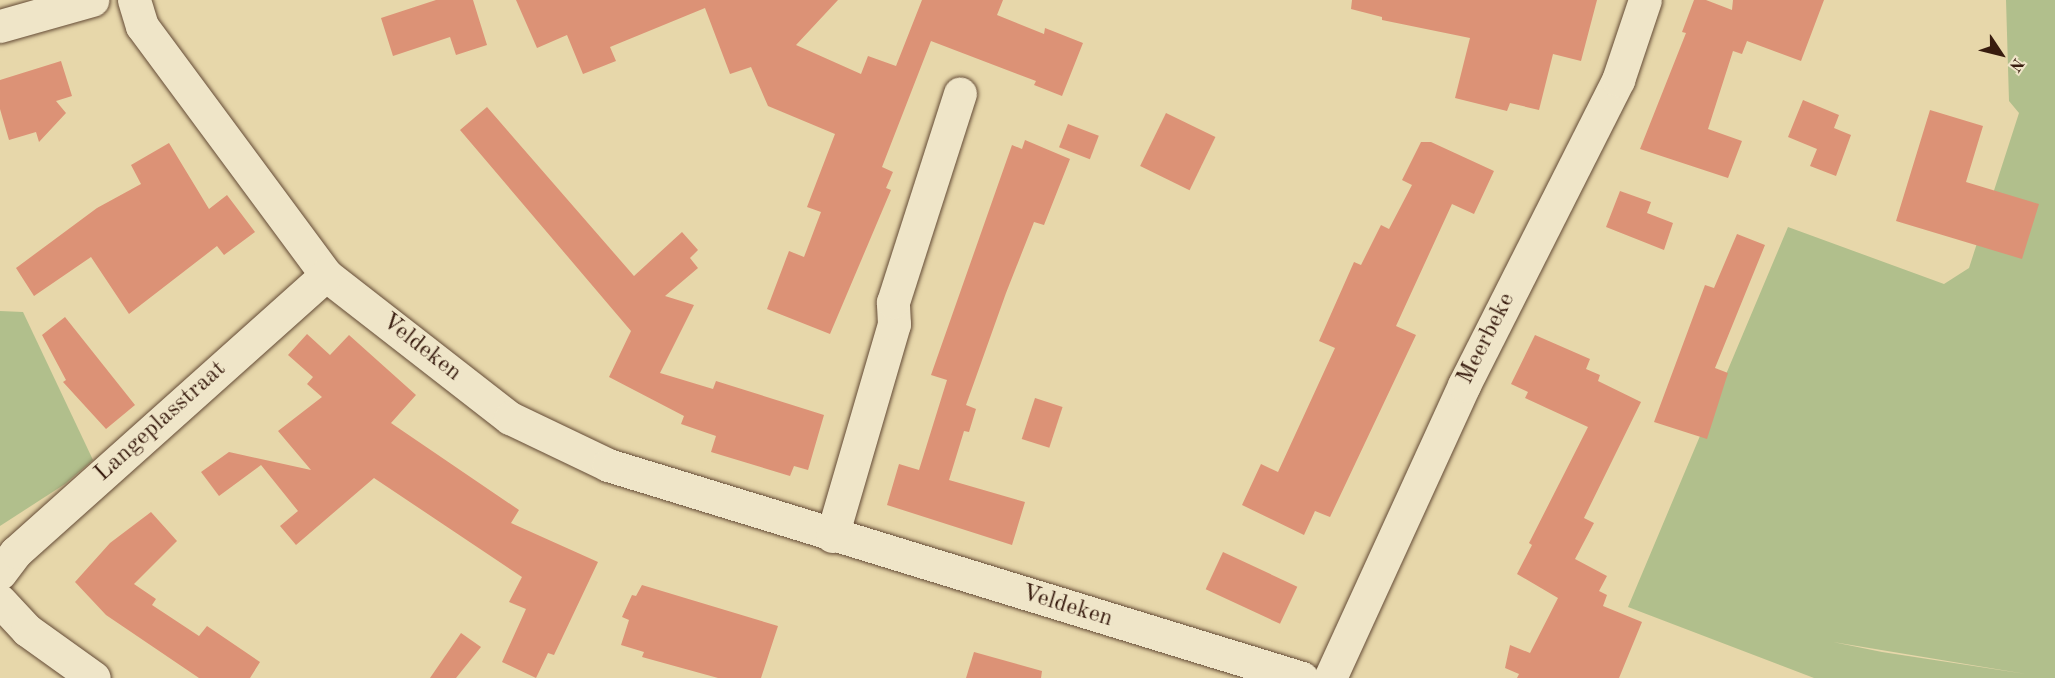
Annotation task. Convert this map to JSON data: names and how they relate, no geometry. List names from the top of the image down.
{
  "streets": {
    "street": ["Meerbeke", "Veldeken", "Langeplasstraat"]
  },
  "crossings": [
    ["Veldeken", "Langeplasstraat"]
  ],
  "north": "bottom right"
}
